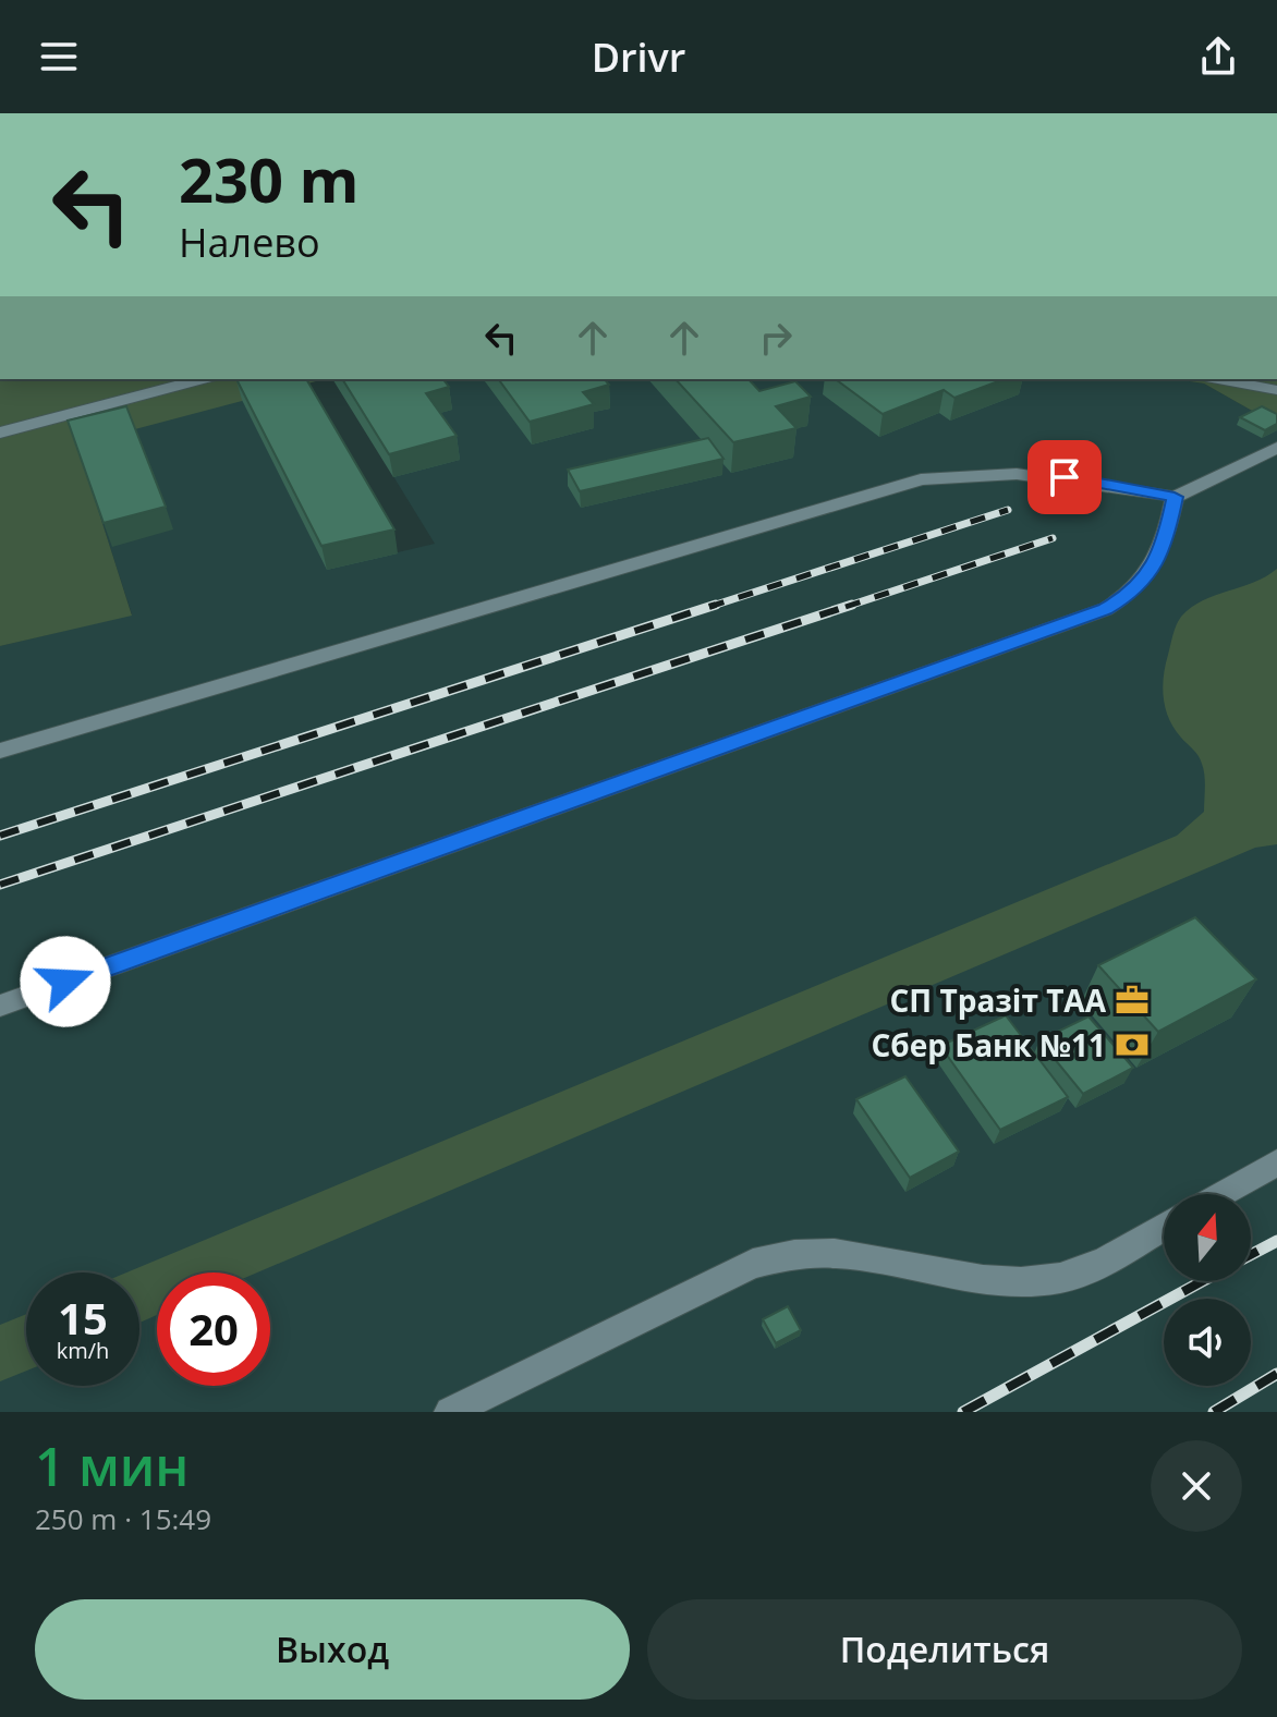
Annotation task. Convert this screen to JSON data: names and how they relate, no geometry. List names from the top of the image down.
{
  "places": {
    "office": ["СП Тразіт ТАА"],
    "bank": ["Сбер Банк №11"]
  },
  "north": "top",
  "page": {
    "header": "Drivr",
    "turn": ["230 m", "Налево"],
    "speed": "15 km/h",
    "limit": "20",
    "heading": ["1 мин", "250 m · 15:49"],
    "buttons": ["Выход", "Поделиться"]
  }
}
